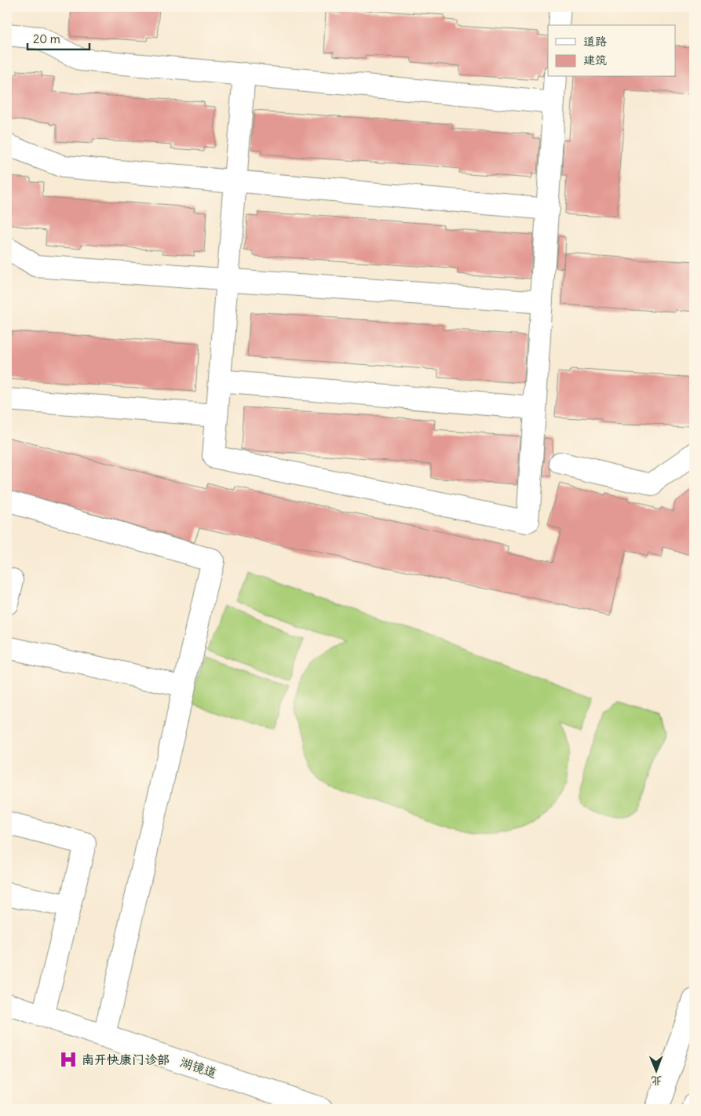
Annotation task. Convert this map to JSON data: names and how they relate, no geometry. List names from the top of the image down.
{
  "streets": {
    "street": ["湖镜道"]
  },
  "places": {
    "hospital": ["南开快康门诊部"]
  },
  "legend": ["道路", "建筑"],
  "scale_bar": "20 m",
  "north": "bottom"
}
